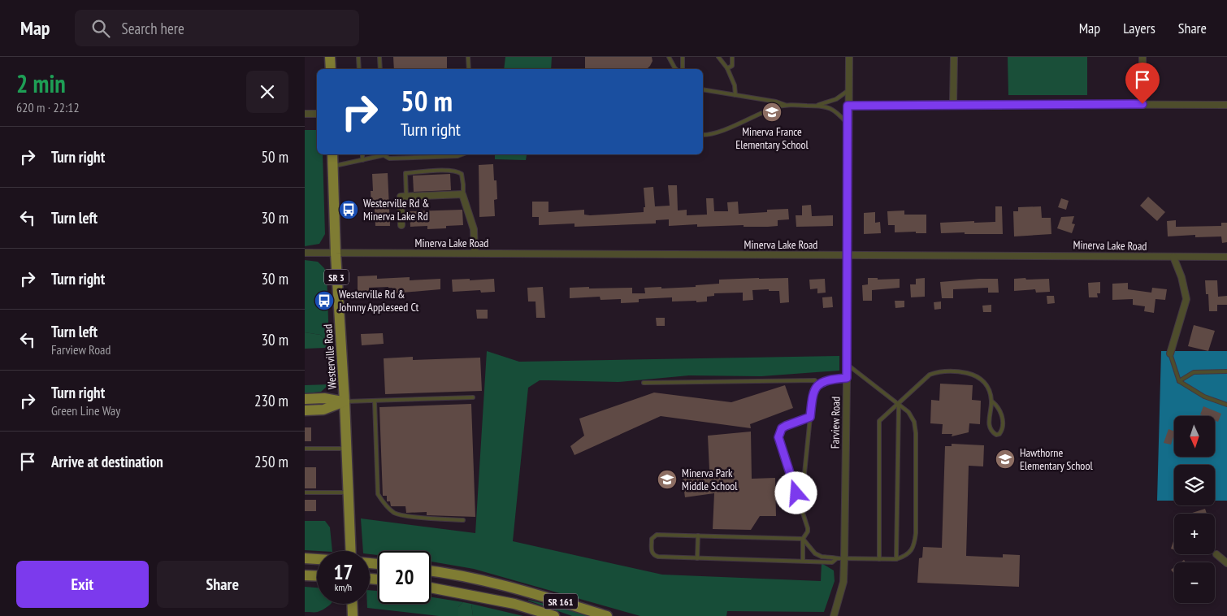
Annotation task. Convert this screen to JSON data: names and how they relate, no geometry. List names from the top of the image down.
{
  "streets": {
    "main road": ["SR 3", "Westerville Road", "SR 161"],
    "street": ["Minerva Lake Road", "Farview Road"]
  },
  "crossings": [
    ["Minerva Lake Road", "Westerville Road"],
    ["Minerva Lake Road", "Farview Road"]
  ],
  "places": {
    "school or university": ["Minerva France Elementary School", "Hawthorne Elementary School", "Minerva Park Middle School"],
    "bus stop": ["Westerville Rd & Minerva Lake Rd", "Westerville Rd & Johnny Appleseed Ct"]
  },
  "north": "bottom",
  "page": {
    "header": "Map",
    "search": "Search here",
    "nav": ["Map", "Layers", "Share"],
    "heading": ["2 min", "620 m · 22:12"],
    "turn": ["50 m", "Turn right"],
    "list": [
      {
        "name": "Turn right",
        "value": "50 m"
      },
      {
        "name": "Turn left",
        "value": "30 m"
      },
      {
        "name": "Turn right",
        "value": "30 m"
      },
      {
        "name": "Turn left",
        "note": "Farview Road",
        "value": "30 m"
      },
      {
        "name": "Turn right",
        "note": "Green Line Way",
        "value": "230 m"
      },
      {
        "name": "Arrive at destination",
        "value": "250 m"
      }
    ],
    "map_buttons": ["+", "−"],
    "speed": "17 km/h",
    "limit": "20",
    "buttons": ["Exit", "Share"]
  }
}
